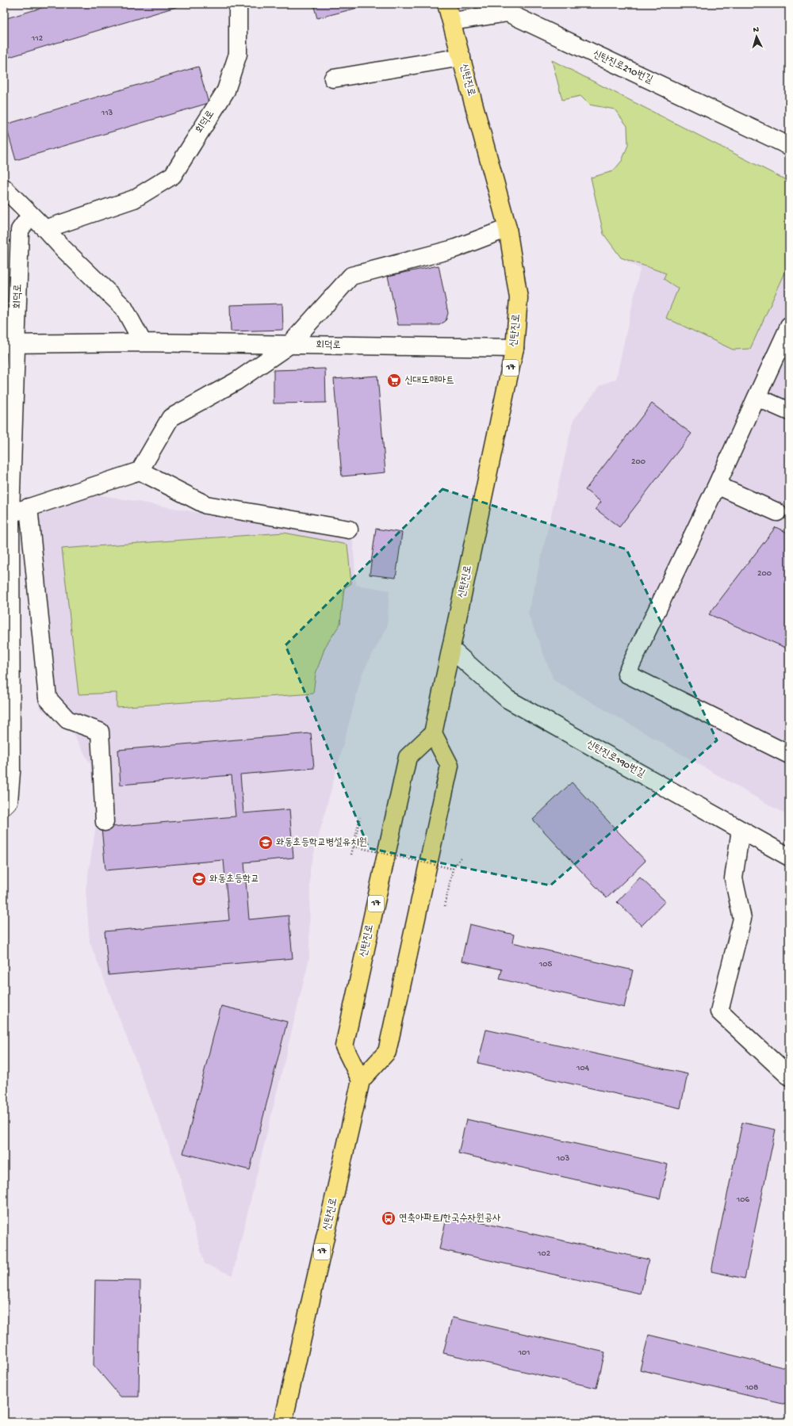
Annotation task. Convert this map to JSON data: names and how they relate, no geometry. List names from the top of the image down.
{
  "streets": {
    "main road": ["신탄진로", "17"],
    "street": ["신탄진로210번길", "회덕로", "신탄진로190번길"]
  },
  "crossings": [
    ["신탄진로210번길", "신탄진로"],
    ["신탄진로", "회덕로"],
    ["신탄진로", "신탄진로190번길"]
  ],
  "places": {
    "supermarket": ["신대도매마트"],
    "school or university": ["와동초등학교병설유치원", "와동초등학교"],
    "bus stop": ["연축아파트/한국수자원공사"]
  },
  "house_numbers": [
    "112",
    "113",
    "200",
    "200",
    "105",
    "104",
    "103",
    "106",
    "102",
    "101",
    "108"
  ],
  "north": "top"
}
